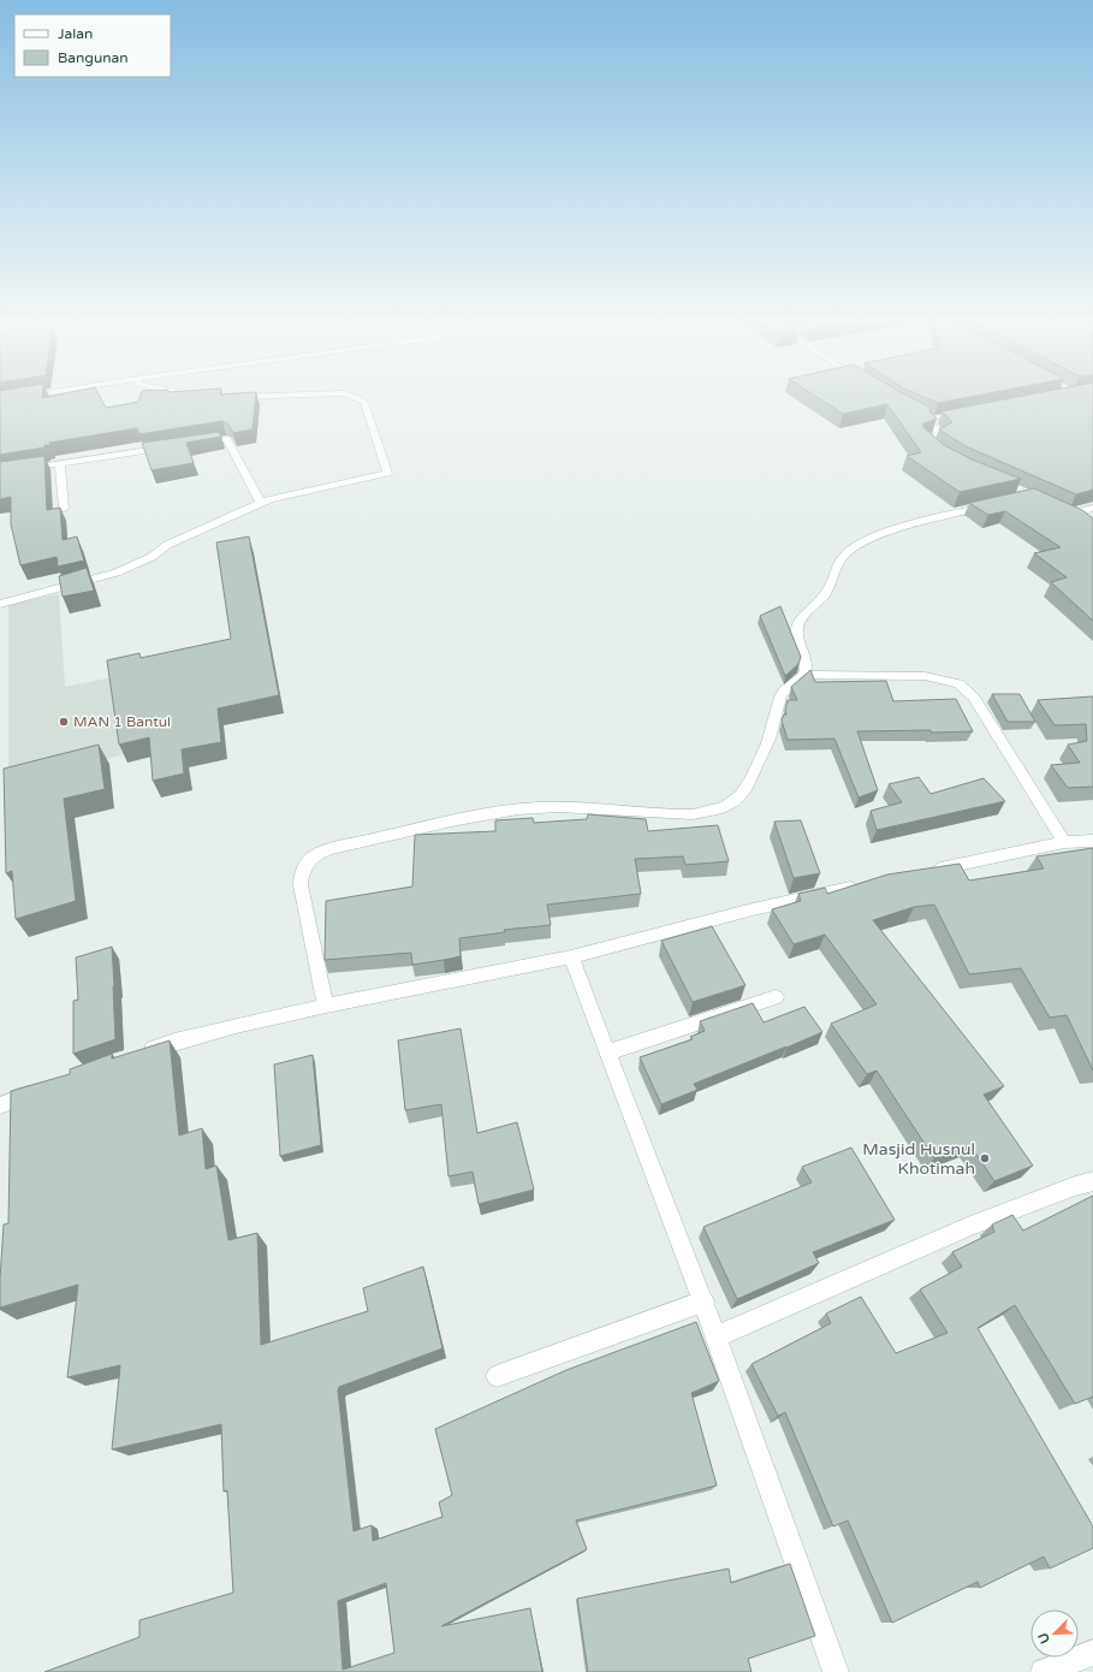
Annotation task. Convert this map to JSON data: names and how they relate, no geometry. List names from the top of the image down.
{
  "places": ["MAN 1 Bantul", "Masjid Husnul Khotimah"],
  "legend": ["Jalan", "Bangunan"],
  "north": "bottom left"
}
